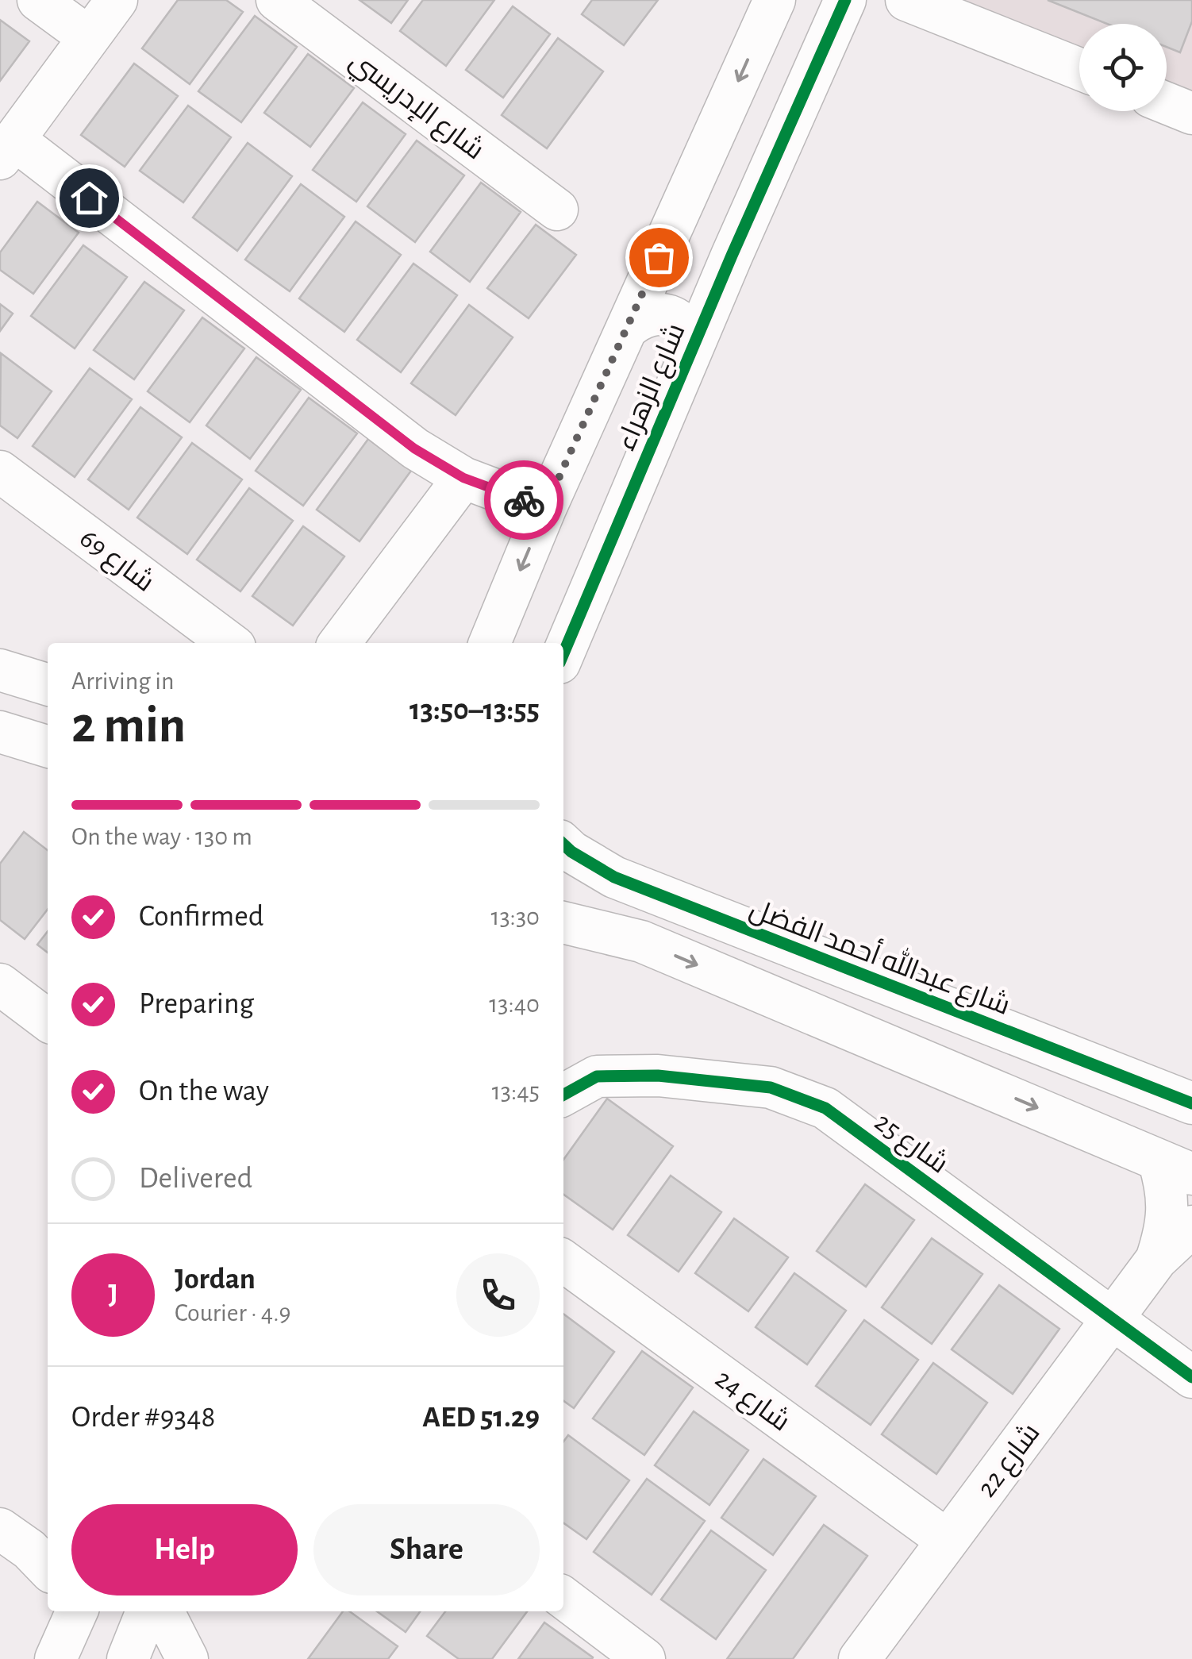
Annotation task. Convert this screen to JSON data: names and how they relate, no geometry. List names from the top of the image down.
{
  "streets": {
    "street": [
      "شارع الإدريسي",
      "شارع الزهراء",
      "شارع 69",
      "شارع عبدالله أحمد الفضل",
      "شارع 25",
      "شارع 24",
      "شارع 22"
    ]
  },
  "crossings": [
    ["شارع 25", "شارع 22"],
    ["شارع 24", "شارع 22"]
  ],
  "page": {
    "heading": ["2 min", "Arriving in", "13:50–13:55"],
    "panel": [
      "Jordan",
      "Courier · 4.9",
      "Order #9348",
      "AED 51.29"
    ],
    "bar": "On the way · 130 m",
    "list": [
      ["Confirmed", "13:30"],
      ["Preparing", "13:40"],
      ["On the way", "13:45"],
      "Delivered"
    ],
    "round": "J",
    "buttons": ["Help", "Share"]
  }
}
